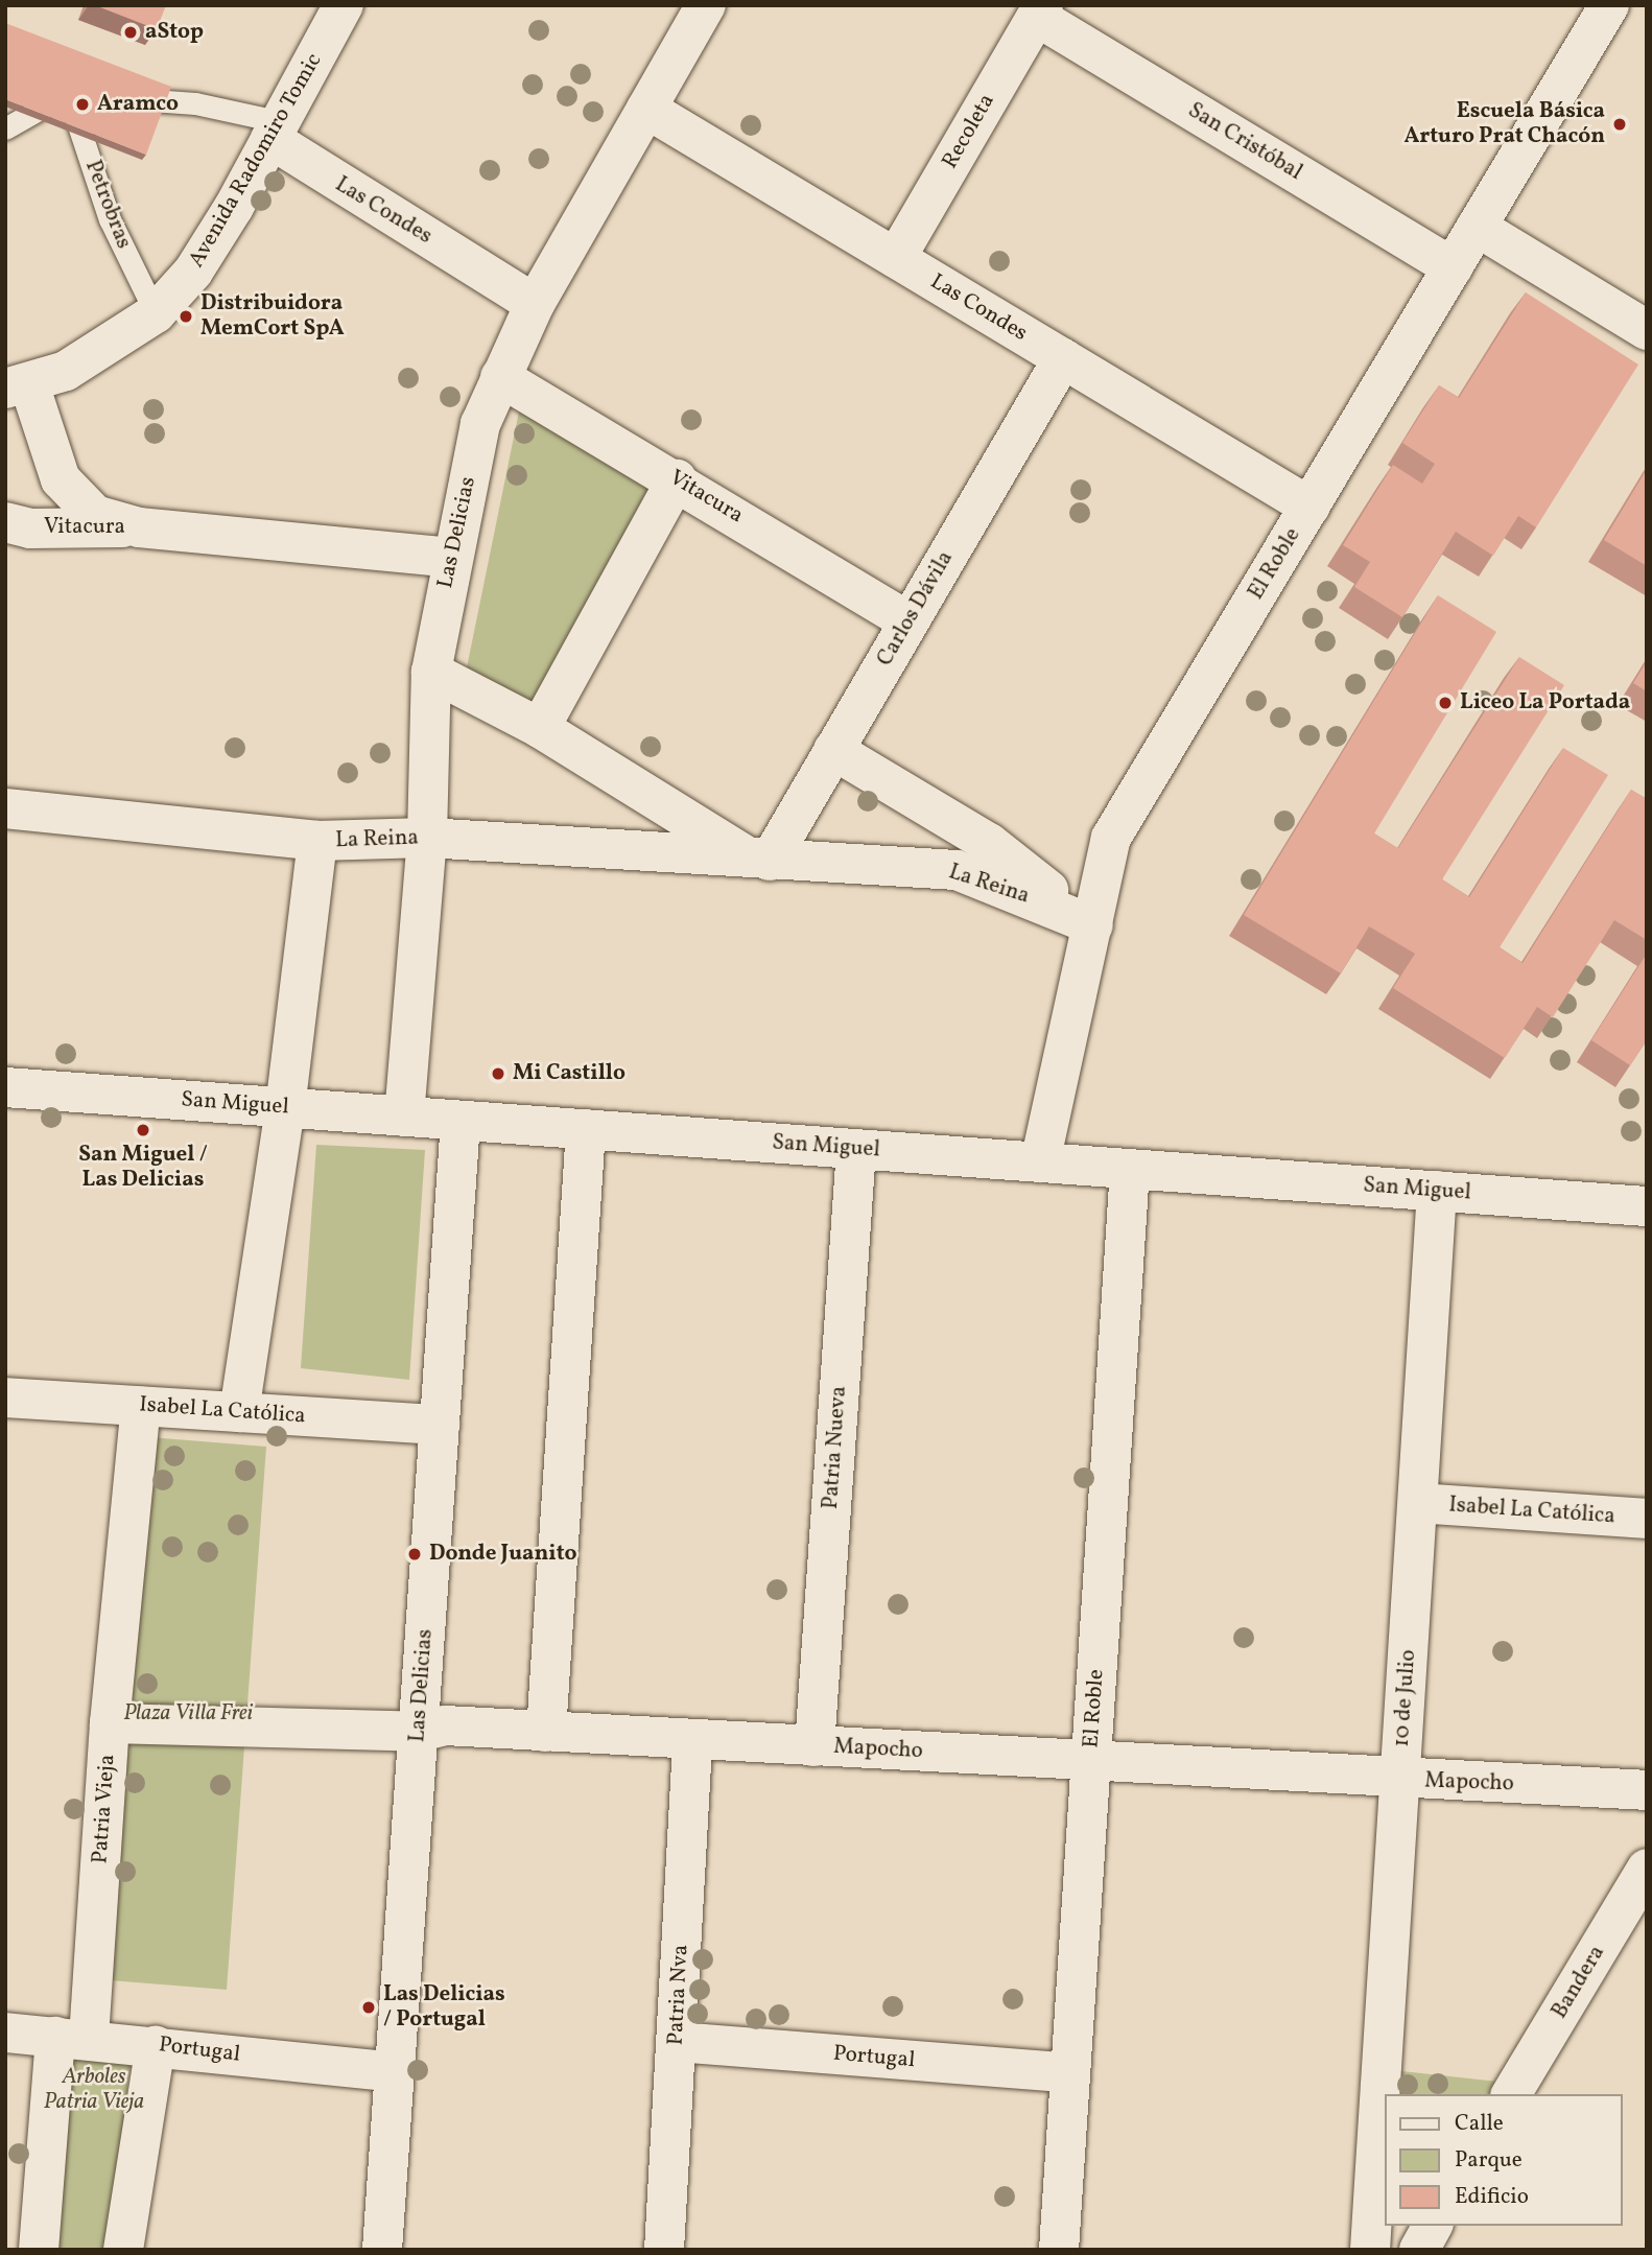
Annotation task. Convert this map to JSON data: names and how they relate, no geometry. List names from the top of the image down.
{
  "streets": {
    "street": [
      "Recoleta",
      "San Cristóbal",
      "Avenida Radomiro Tomic",
      "Las Condes",
      "Vitacura",
      "Las Delicias",
      "El Roble",
      "Carlos Dávila",
      "La Reina",
      "San Miguel",
      "Isabel La Católica",
      "Patria Nueva",
      "10 de Julio",
      "Mapocho",
      "Patria Vieja",
      "Bandera",
      "Patria Nva",
      "Portugal"
    ],
    "lane": ["Petrobras"]
  },
  "crossings": [
    ["Recoleta", "San Cristóbal"],
    ["Recoleta", "Las Condes"],
    ["San Cristóbal", "El Roble"],
    ["Avenida Radomiro Tomic", "Petrobras"],
    ["Avenida Radomiro Tomic", "Las Condes"],
    ["Avenida Radomiro Tomic", "Vitacura"],
    ["Las Condes", "Las Delicias"],
    ["Las Condes", "El Roble"],
    ["Las Condes", "Carlos Dávila"],
    ["Vitacura", "Las Delicias"],
    ["Vitacura", "Carlos Dávila"],
    ["Las Delicias", "La Reina"],
    ["Las Delicias", "San Miguel"],
    ["Las Delicias", "Isabel La Católica"],
    ["Las Delicias", "Mapocho"],
    ["Las Delicias", "Portugal"],
    ["El Roble", "La Reina"],
    ["El Roble", "San Miguel"],
    ["El Roble", "Mapocho"],
    ["El Roble", "Portugal"],
    ["Carlos Dávila", "La Reina"],
    ["San Miguel", "Patria Nueva"],
    ["San Miguel", "10 de Julio"],
    ["Isabel La Católica", "10 de Julio"],
    ["Isabel La Católica", "Patria Vieja"],
    ["Patria Nueva", "Mapocho"],
    ["10 de Julio", "Mapocho"],
    ["Mapocho", "Patria Vieja"],
    ["Mapocho", "Patria Nva"],
    ["Patria Vieja", "Portugal"],
    ["Patria Nva", "Portugal"]
  ],
  "parks": ["Plaza Villa Frei", "Arboles Patria Vieja"],
  "places": [
    "aStop",
    "Aramco",
    "Escuela Básica Arturo Prat Chacón",
    "Distribuidora MemCort SpA",
    "Liceo La Portada",
    "Mi Castillo",
    "San Miguel / Las Delicias",
    "Donde Juanito",
    "Las Delicias / Portugal"
  ],
  "legend": ["Calle", "Parque", "Edificio"]
}
